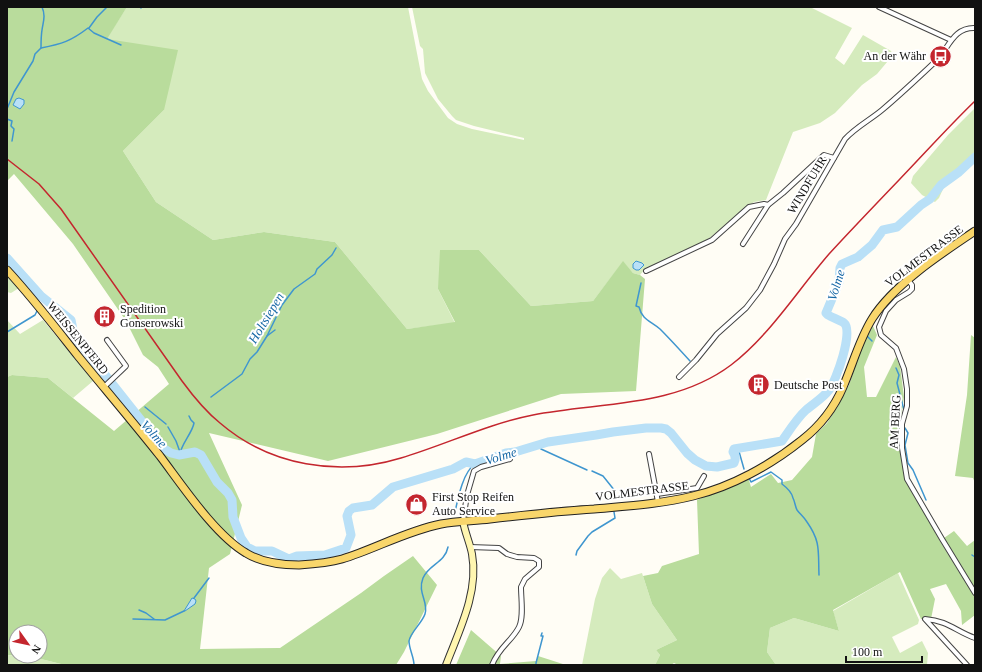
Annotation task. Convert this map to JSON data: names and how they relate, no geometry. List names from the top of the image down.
{
  "streets": {
    "main road": ["VOLMESTRASSE", "WEISSENPFERD"],
    "street": ["WINDFUHR", "AM BERG"]
  },
  "crossings": [
    ["VOLMESTRASSE", "WEISSENPFERD"],
    ["VOLMESTRASSE", "AM BERG"]
  ],
  "water": ["Volme", "Holtsiepen"],
  "places": {
    "bus stop": ["An der Währ"],
    "building": ["Spedition Gonserowski", "Deutsche Post"],
    "shop": ["First Stop Reifen Auto Service"]
  },
  "scale_bar": "100 m",
  "north": "bottom right"
}
